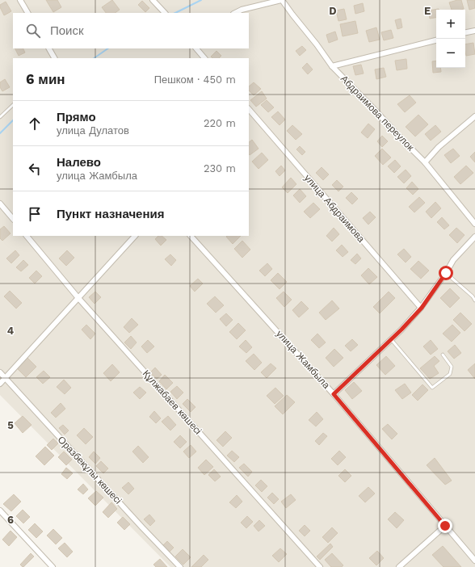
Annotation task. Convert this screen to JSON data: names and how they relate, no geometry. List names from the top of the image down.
{
  "streets": {
    "street": [
      "Абдраимова переулок",
      "улица Абдраимова",
      "улица Жамбыла",
      "Құлжабаев көшесі",
      "Оразбекұлы көшесі"
    ]
  },
  "page": {
    "map_buttons": ["+", "−"],
    "search": "Поиск",
    "heading": ["6 мин", "Пешком · 450 m"],
    "list": [
      ["Прямо", "улица Дулатов", "220 m"],
      ["Налево", "улица Жамбыла", "230 m"],
      "Пункт назначения"
    ]
  },
  "grid": {
    "columns": ["D", "E"],
    "rows": ["4", "5", "6"]
  }
}
